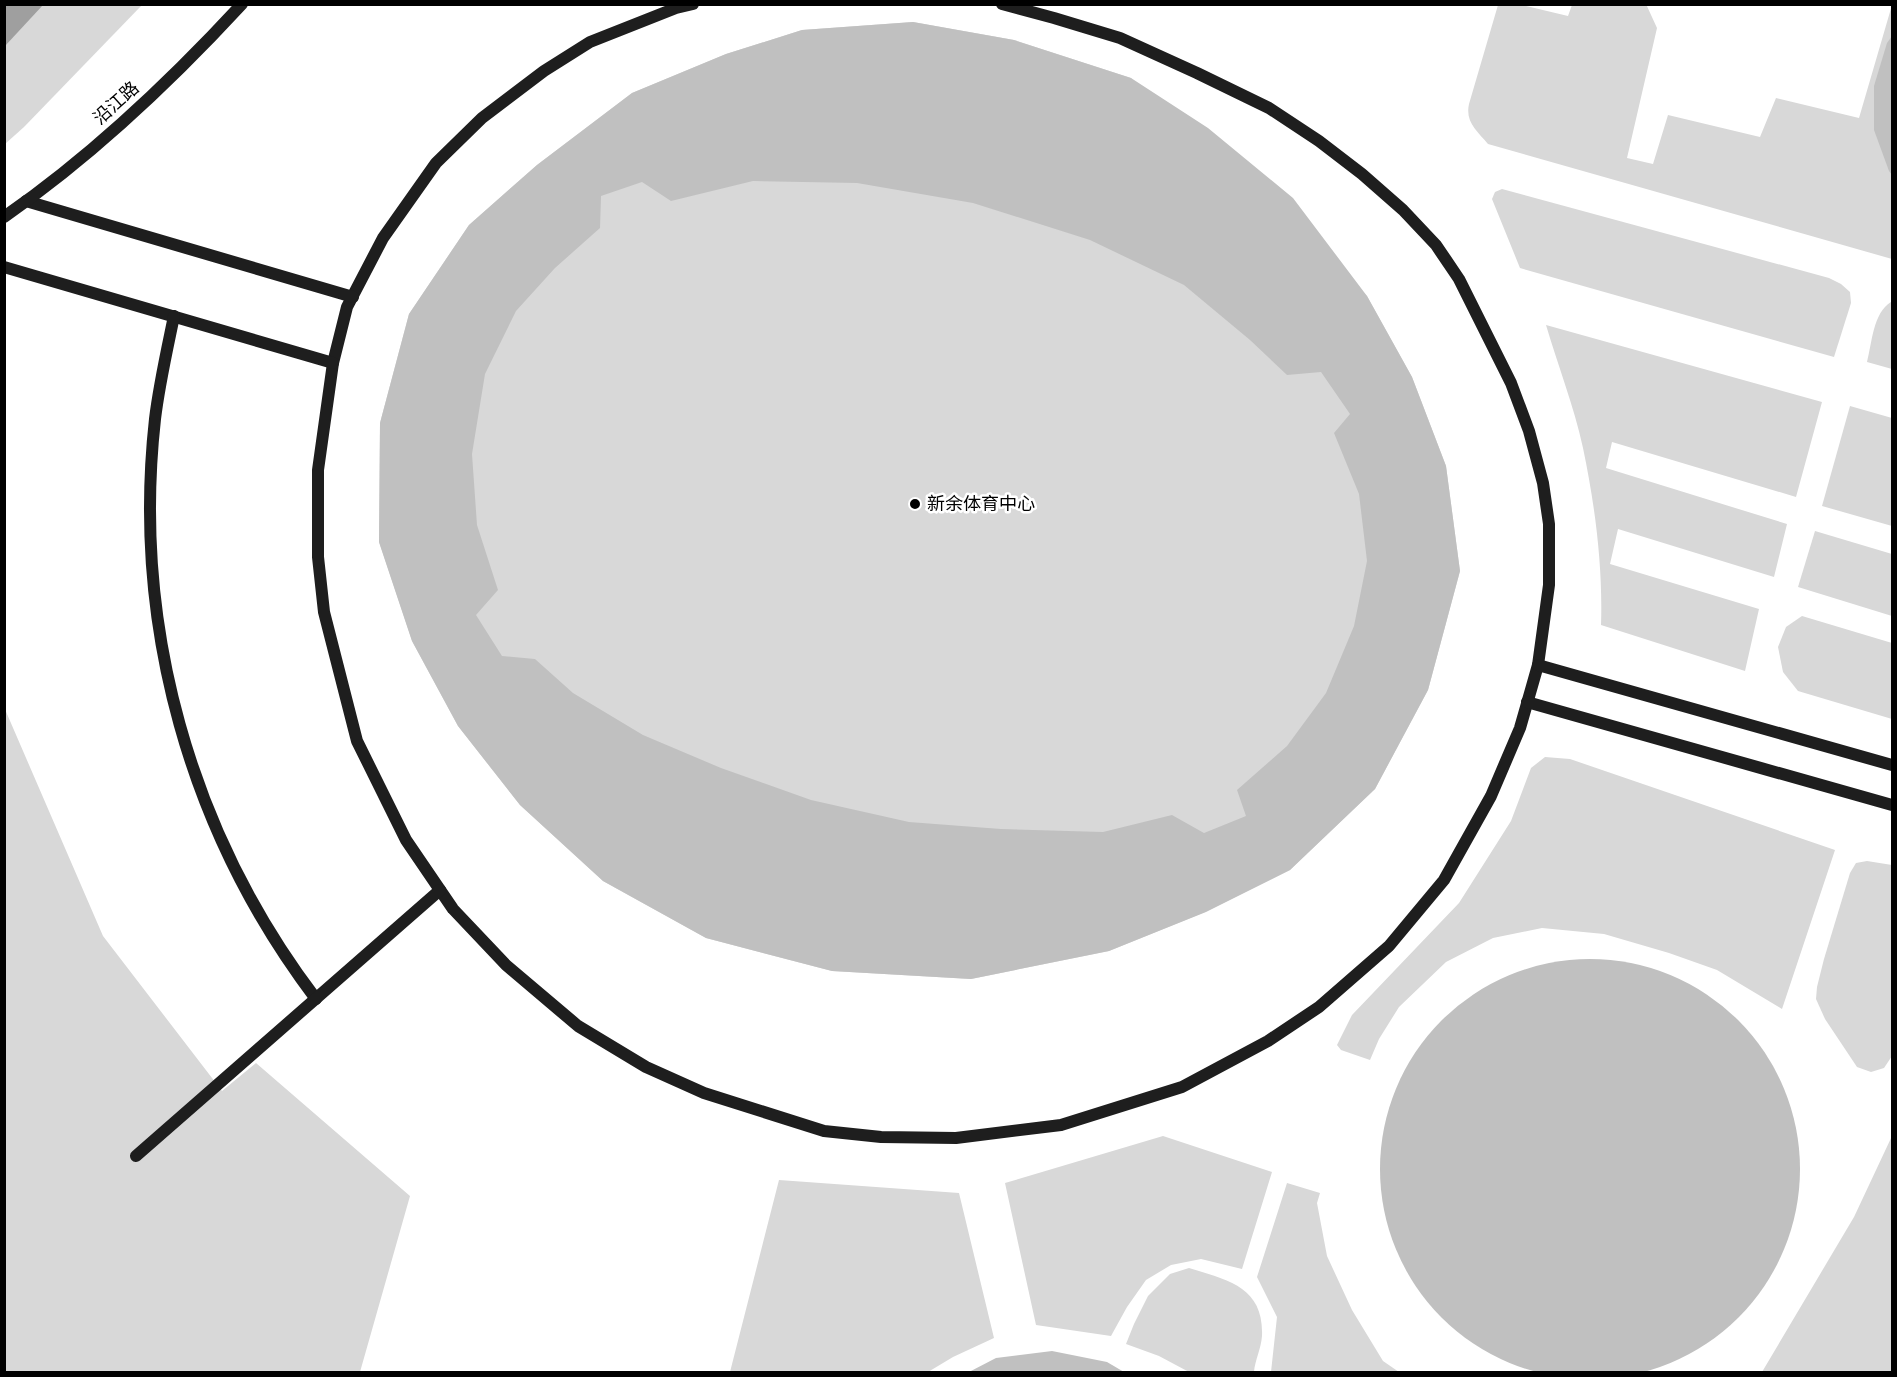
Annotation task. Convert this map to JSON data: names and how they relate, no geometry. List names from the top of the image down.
{
  "streets": {
    "street": ["沿江路"]
  },
  "places": ["新余体育中心"]
}
